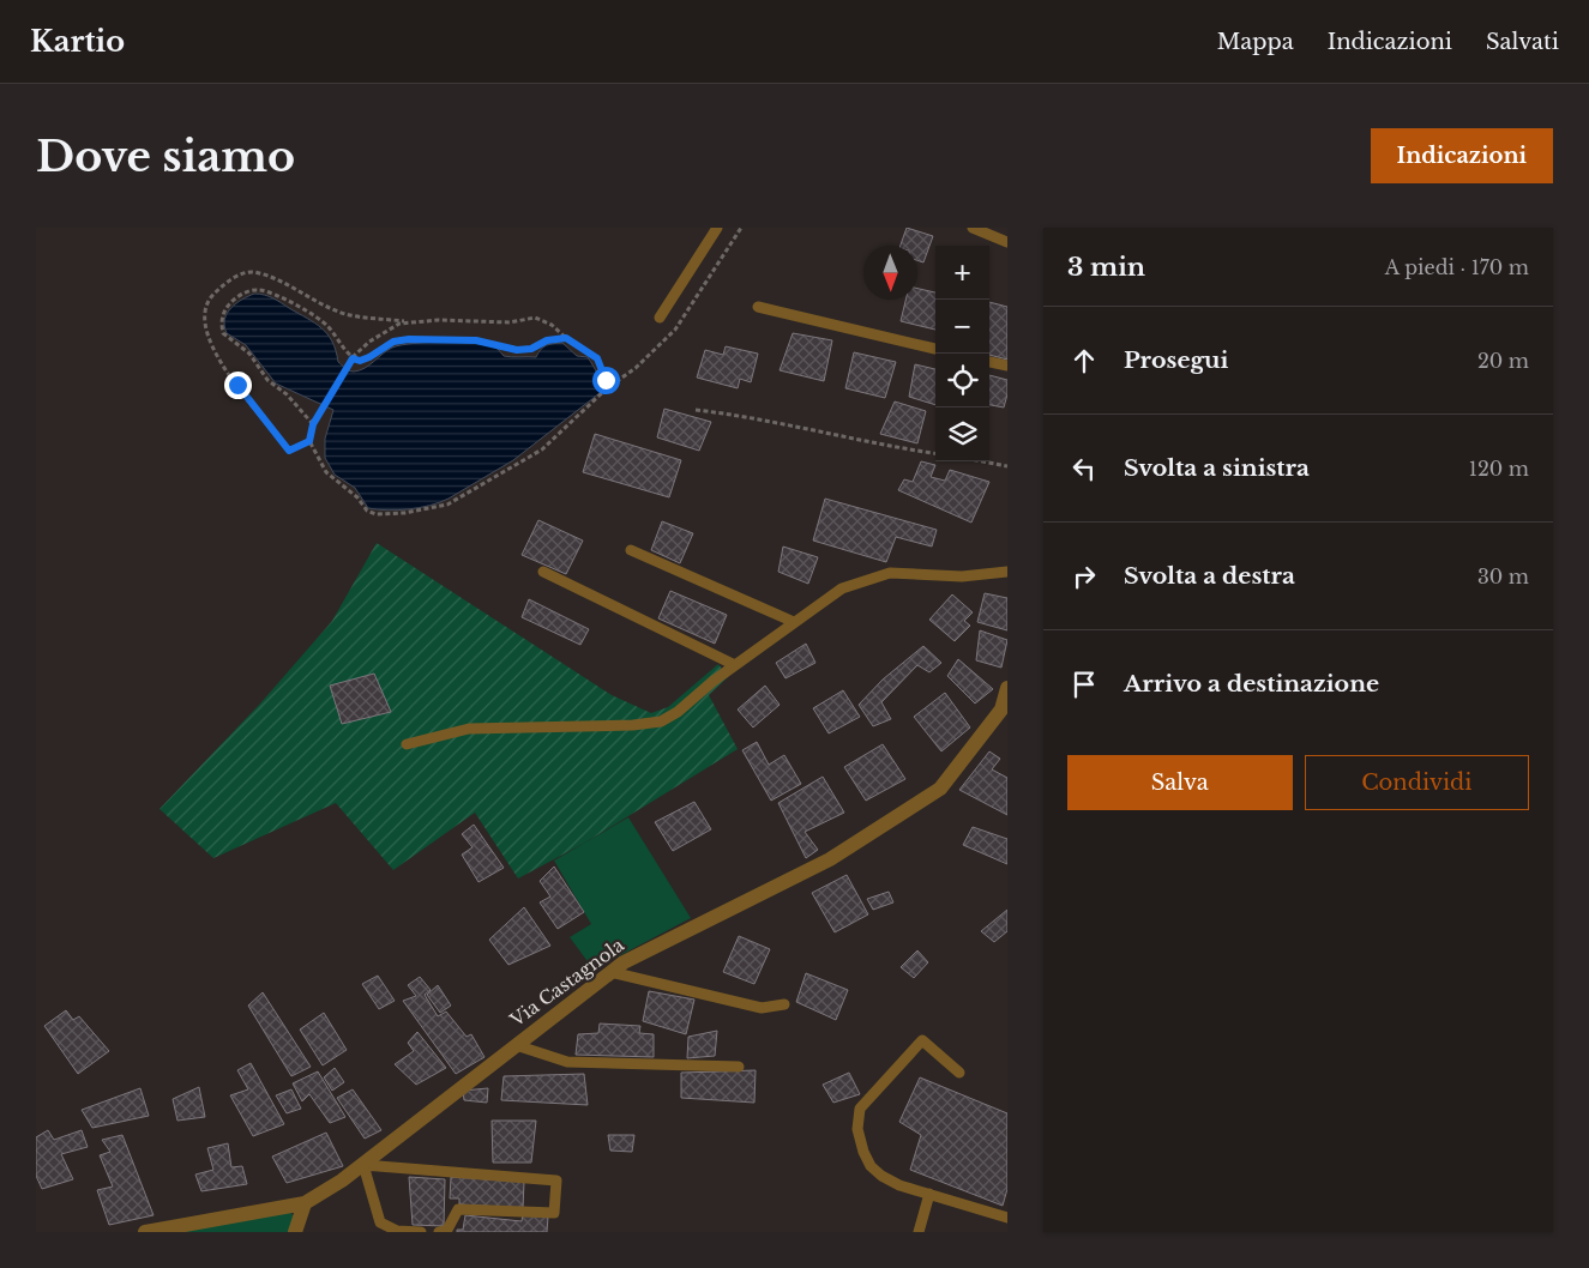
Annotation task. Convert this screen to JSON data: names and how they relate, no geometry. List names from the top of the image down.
{
  "streets": {
    "street": ["Via Castagnola"]
  },
  "north": "bottom",
  "page": {
    "header": "Kartio",
    "nav": ["Mappa", "Indicazioni", "Salvati"],
    "buttons": [
      "Indicazioni",
      ["Salva", "Condividi"]
    ],
    "title": "Dove siamo",
    "heading": ["3 min", "A piedi · 170 m"],
    "map_buttons": ["+", "−"],
    "list": [
      ["Prosegui", "20 m"],
      ["Svolta a sinistra", "120 m"],
      ["Svolta a destra", "30 m"],
      "Arrivo a destinazione"
    ]
  }
}
